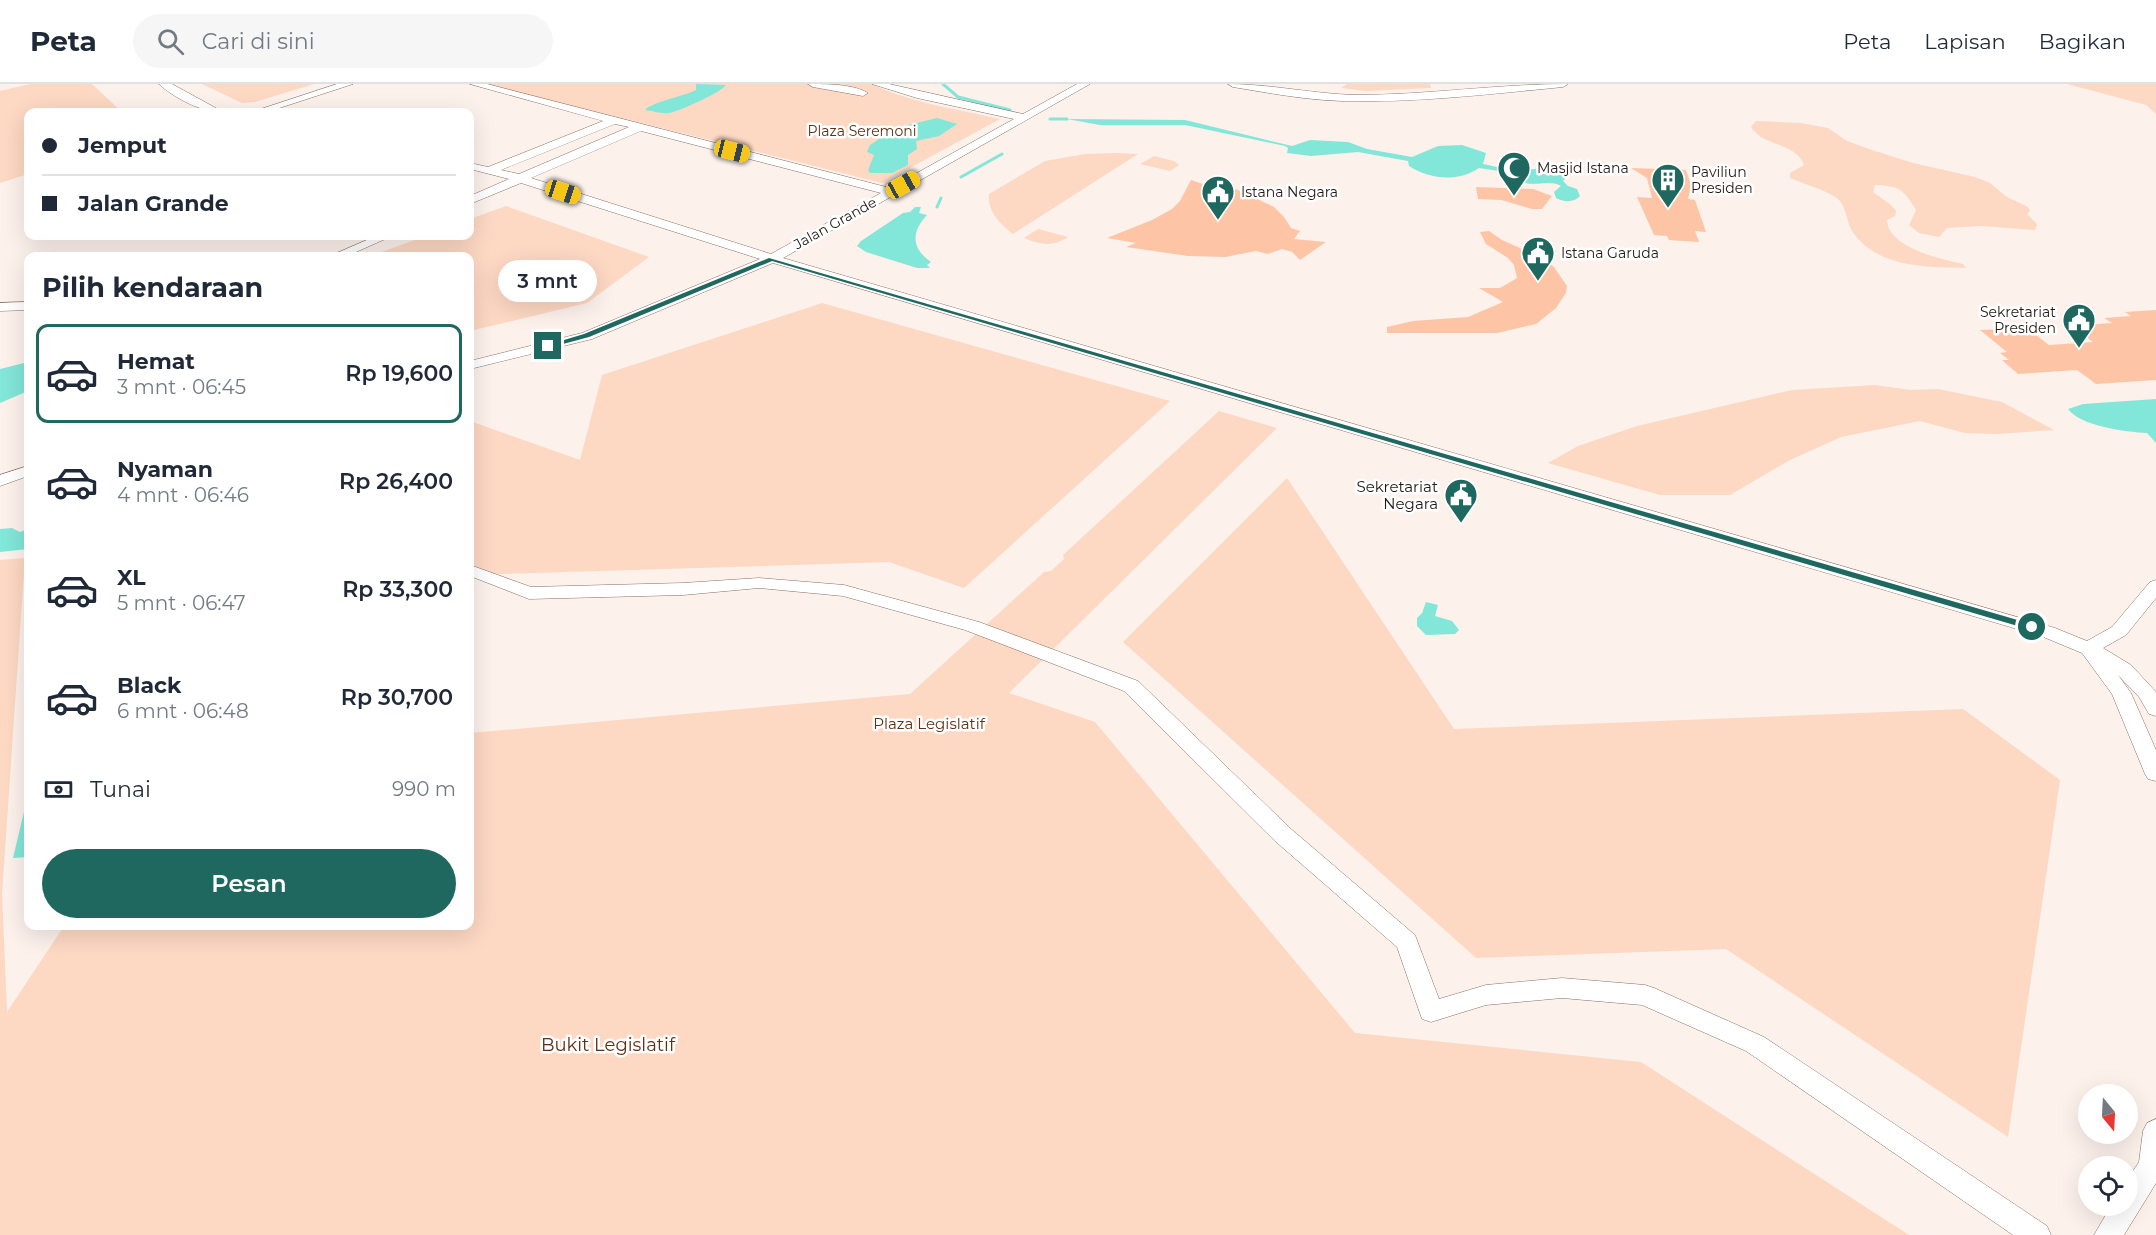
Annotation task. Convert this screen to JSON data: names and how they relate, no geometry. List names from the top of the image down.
{
  "streets": {
    "street": ["Jalan Grande"]
  },
  "parks": ["Plaza Seremoni", "Plaza Legislatif", "Bukit Legislatif"],
  "places": {
    "mosque": ["Masjid Istana"],
    "building": ["Paviliun Presiden"],
    "public building": [
      "Istana Negara",
      "Istana Garuda",
      "Sekretariat Presiden",
      "Sekretariat Negara"
    ]
  },
  "north": "bottom",
  "page": {
    "header": "Peta",
    "search": "Cari di sini",
    "nav": ["Peta", "Lapisan", "Bagikan"],
    "banner": ["Jemput", "Jalan Grande"],
    "heading": "Pilih kendaraan",
    "bubble": "3 mnt",
    "list": [
      {
        "name": "Hemat",
        "note": "3 mnt · 06:45",
        "value": "Rp 19,600"
      },
      {
        "name": "Nyaman",
        "note": "4 mnt · 06:46",
        "value": "Rp 26,400"
      },
      {
        "name": "XL",
        "note": "5 mnt · 06:47",
        "value": "Rp 33,300"
      },
      {
        "name": "Black",
        "note": "6 mnt · 06:48",
        "value": "Rp 30,700"
      }
    ],
    "pay": ["Tunai", "990 m"],
    "buttons": "Pesan"
  }
}
